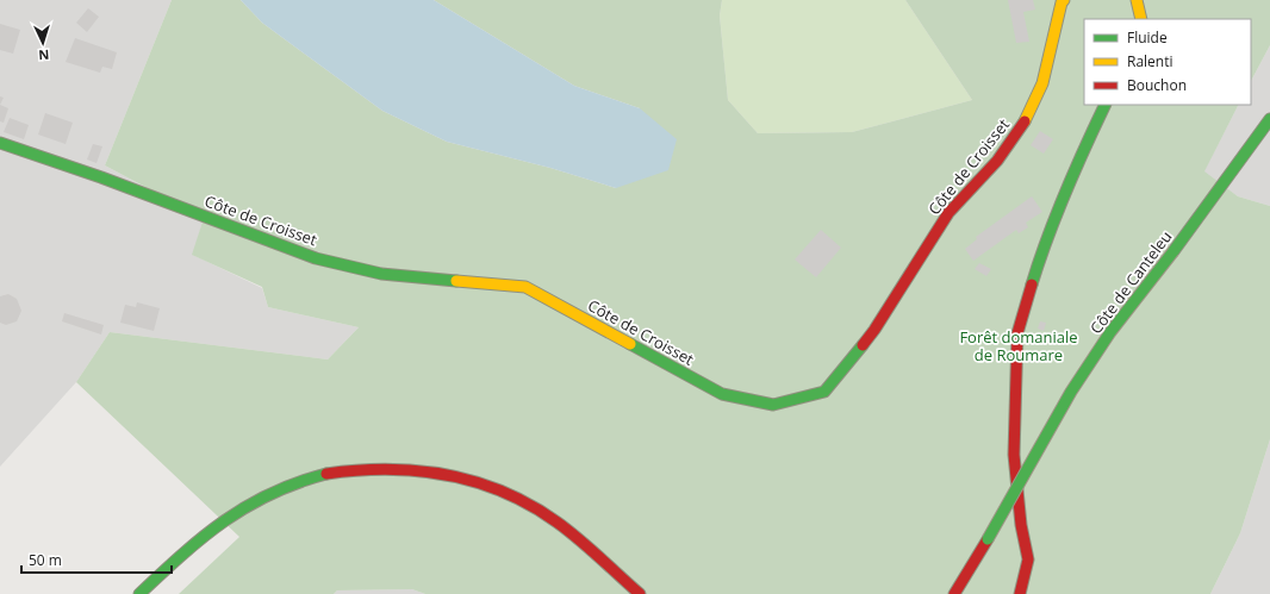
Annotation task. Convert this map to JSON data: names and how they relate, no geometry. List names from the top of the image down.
{
  "streets": {
    "street": ["Côte de Croisset", "Côte de Canteleu"]
  },
  "parks": ["Forêt domaniale de Roumare"],
  "legend": ["Fluide", "Ralenti", "Bouchon"],
  "scale_bar": "50 m",
  "north": "bottom"
}
